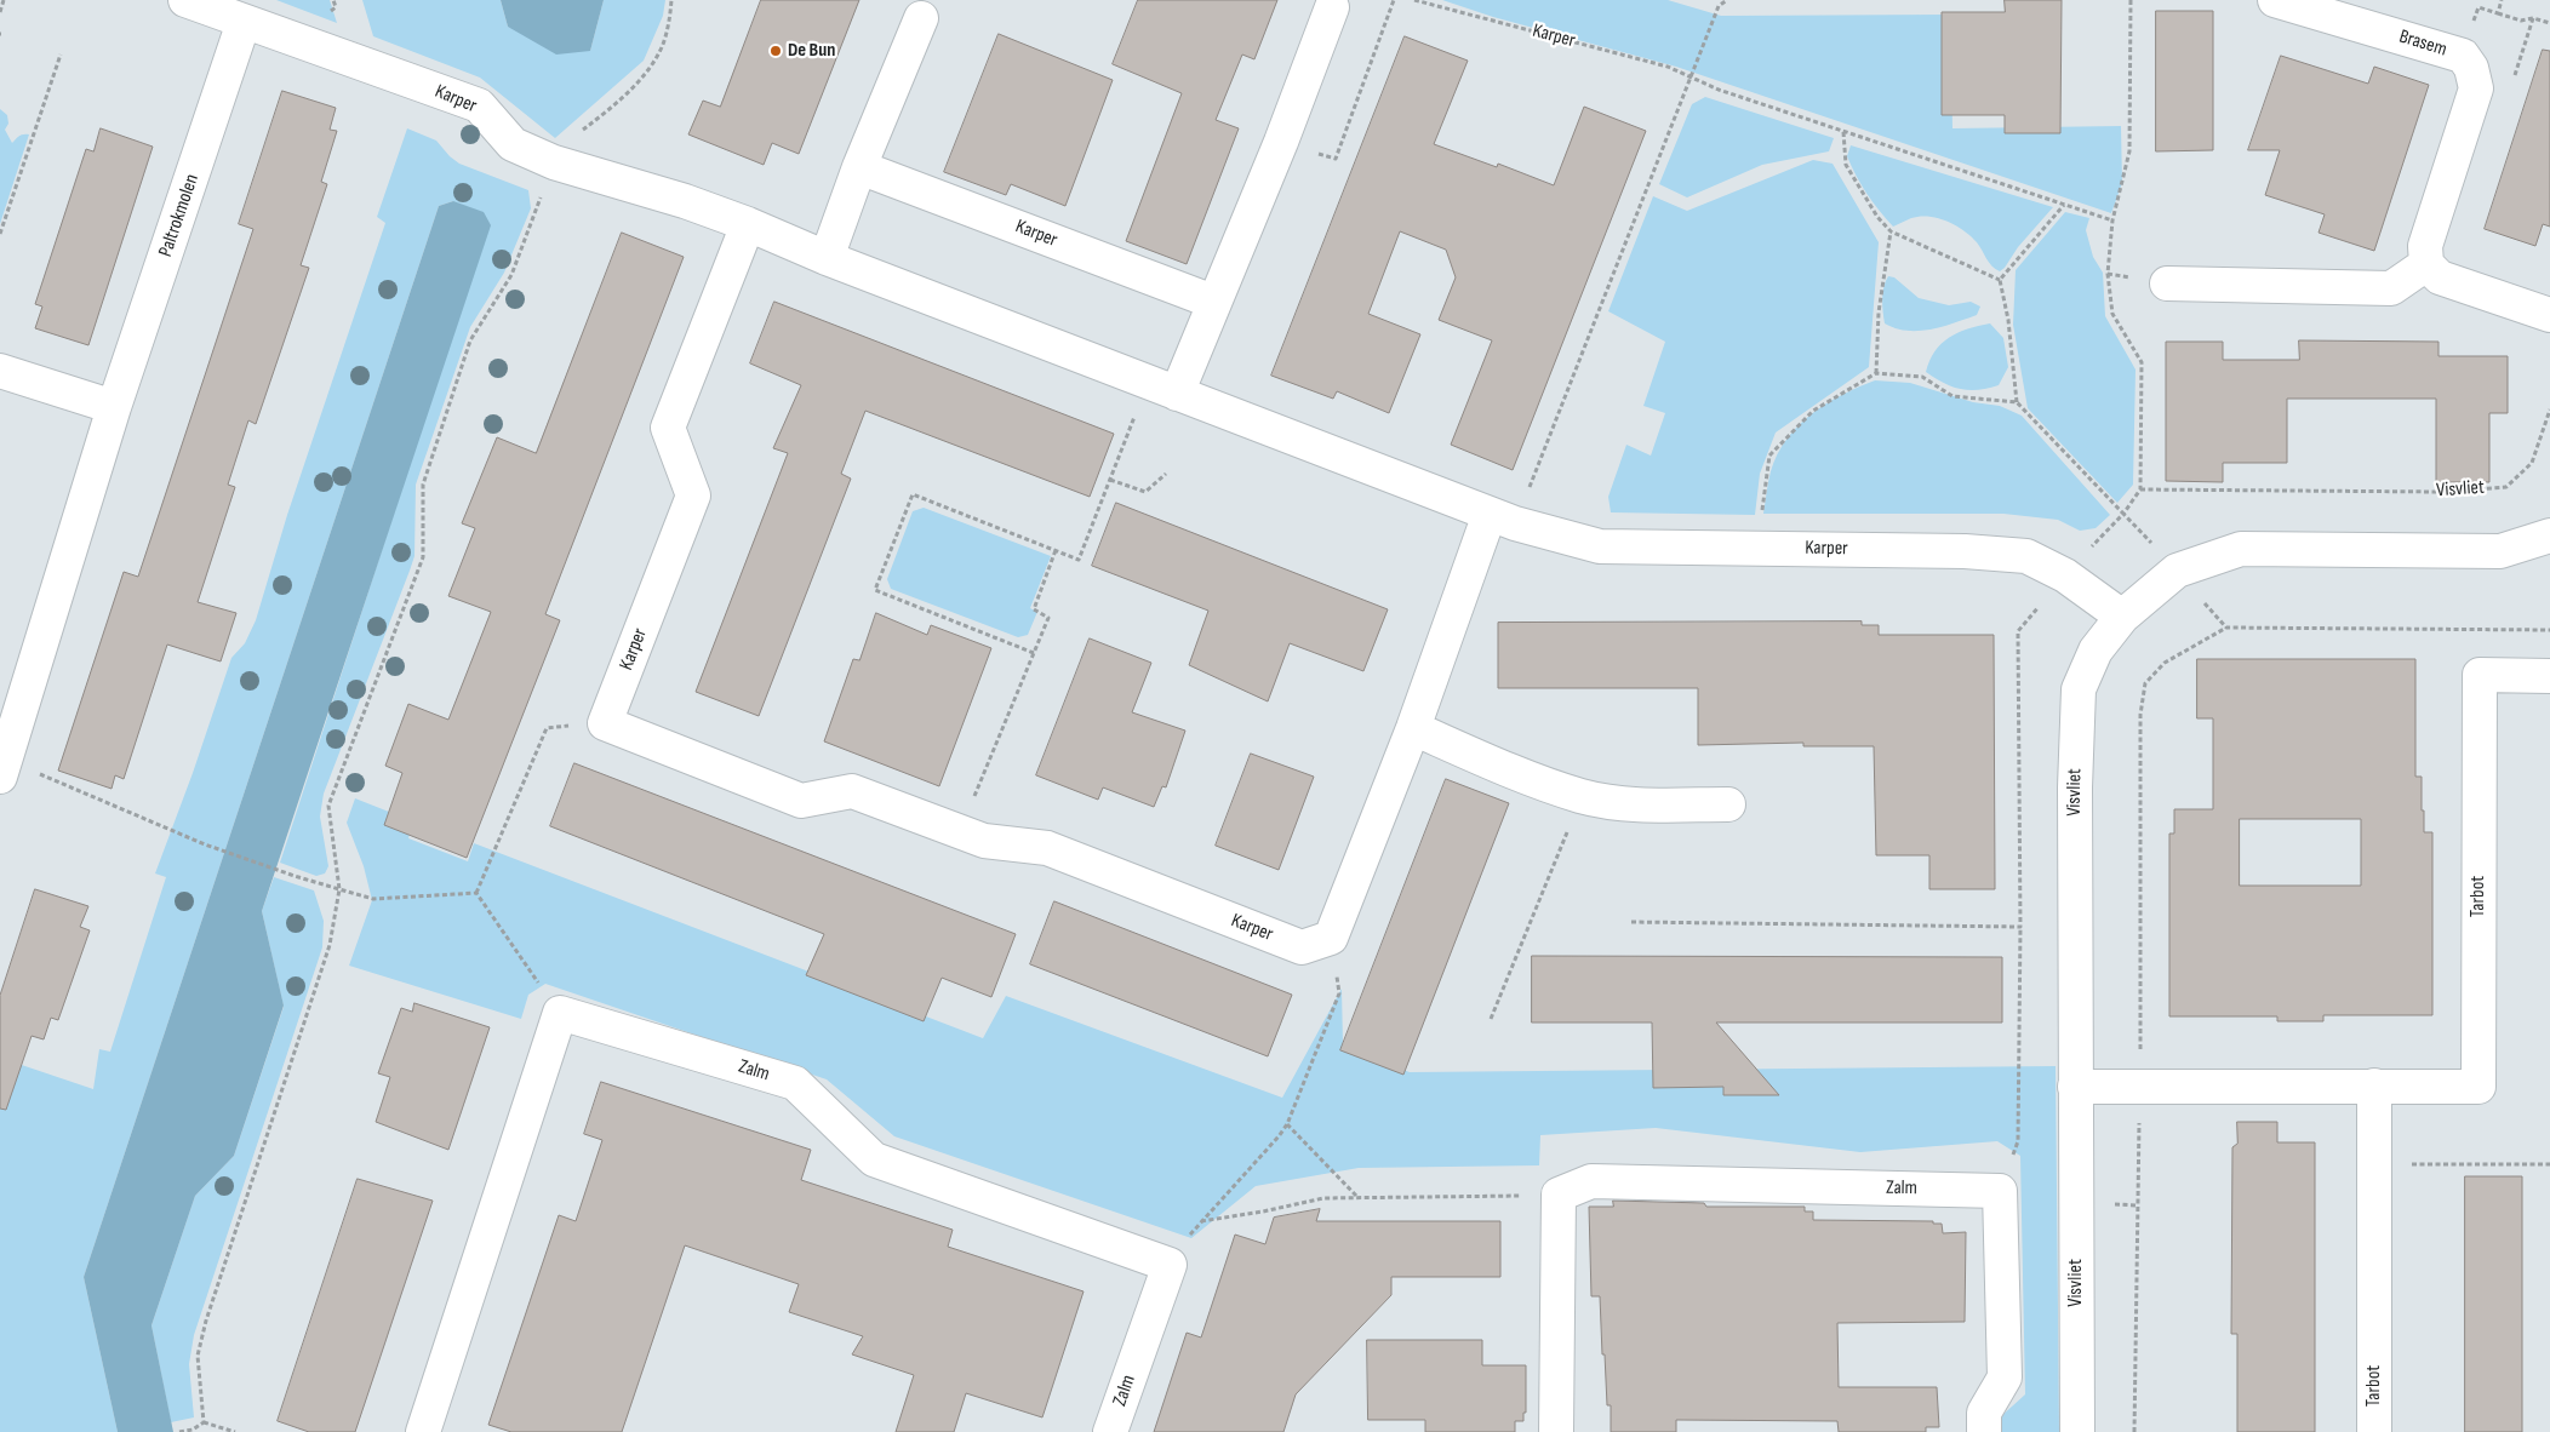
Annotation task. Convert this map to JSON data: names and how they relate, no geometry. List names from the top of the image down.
{
  "streets": {
    "street": [
      "Karper",
      "Brasem",
      "Paltrokmolen",
      "Visvliet",
      "Tarbot",
      "Zalm"
    ]
  },
  "crossings": [
    ["Karper", "Paltrokmolen"],
    ["Karper", "Visvliet"],
    ["Visvliet", "Tarbot"]
  ],
  "places": ["De Bun"]
}
